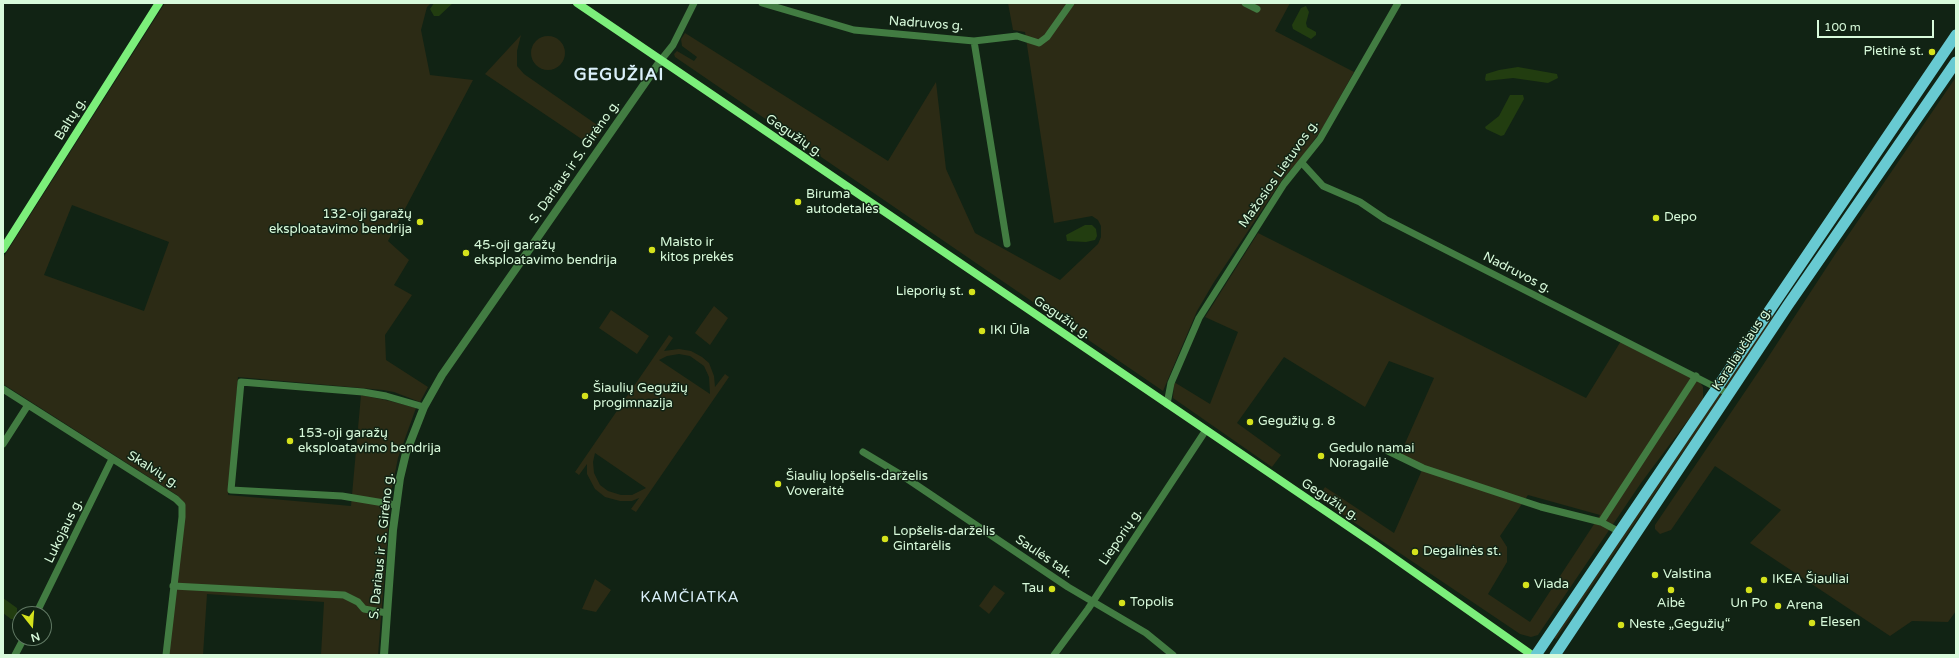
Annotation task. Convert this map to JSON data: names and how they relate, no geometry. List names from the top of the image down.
{
  "streets": {
    "highway": ["Karaliaučiaus g."],
    "main road": ["Baltų g.", "Gegužių g."],
    "street": [
      "Nadruvos g.",
      "S. Dariaus ir S. Girėno g.",
      "Mažosios Lietuvos g.",
      "Skalvių g.",
      "Lukojaus g.",
      "Lieporių g.",
      "Saulės tak."
    ]
  },
  "crossings": [
    ["Nadruvos g.", "Mažosios Lietuvos g."],
    ["Nadruvos g.", "Karaliaučiaus g."],
    ["Gegužių g.", "S. Dariaus ir S. Girėno g."],
    ["Gegužių g.", "Mažosios Lietuvos g."],
    ["Gegužių g.", "Lieporių g."],
    ["Skalvių g.", "Lukojaus g."],
    ["Lieporių g.", "Saulės tak."]
  ],
  "districts": ["GEGUŽIAI", "KAMČIATKA"],
  "places": [
    "Pietinė st.",
    "Biruma autodetalės",
    "Depo",
    "132-oji garažų eksploatavimo bendrija",
    "Maisto ir kitos prekės",
    "45-oji garažų eksploatavimo bendrija",
    "Lieporių st.",
    "IKI Ūla",
    "Šiaulių Gegužių progimnazija",
    "Gegužių g. 8",
    "153-oji garažų eksploatavimo bendrija",
    "Gedulo namai Noragailė",
    "Šiaulių lopšelis-darželis Voveraitė",
    "Lopšelis-darželis Gintarėlis",
    "Degalinės st.",
    "Valstina",
    "IKEA Šiauliai",
    "Viada",
    "Tau",
    "Aibė",
    "Un Po",
    "Topolis",
    "Arena",
    "Elesen",
    "Neste „Gegužių“"
  ],
  "scale_bar": "100 m",
  "north": "bottom"
}
